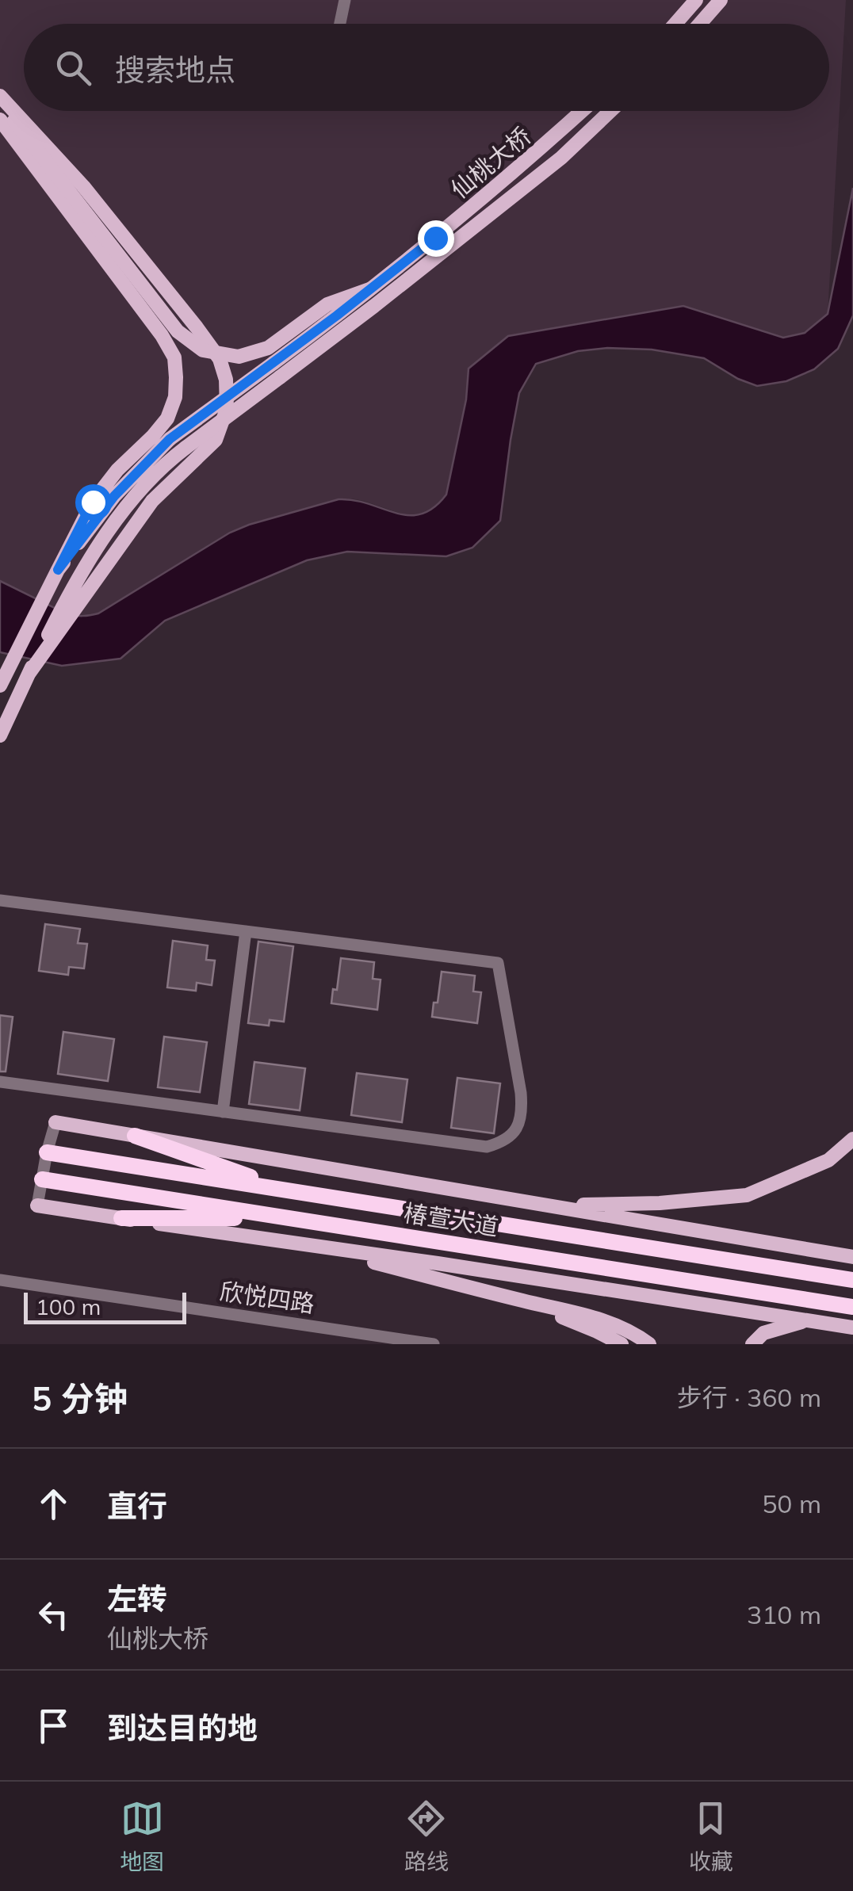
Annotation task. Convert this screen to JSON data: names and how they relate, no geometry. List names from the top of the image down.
{
  "streets": {
    "highway": ["椿萱大道"],
    "main road": ["仙桃大桥"],
    "street": ["欣悦四路"]
  },
  "scale_bar": "100 m",
  "page": {
    "search": "搜索地点",
    "scale": "100 m",
    "heading": ["5 分钟", "步行 · 360 m"],
    "list": [
      ["直行", "50 m"],
      ["左转", "仙桃大桥", "310 m"],
      "到达目的地"
    ],
    "nav": ["地图", "路线", "收藏"]
  }
}
